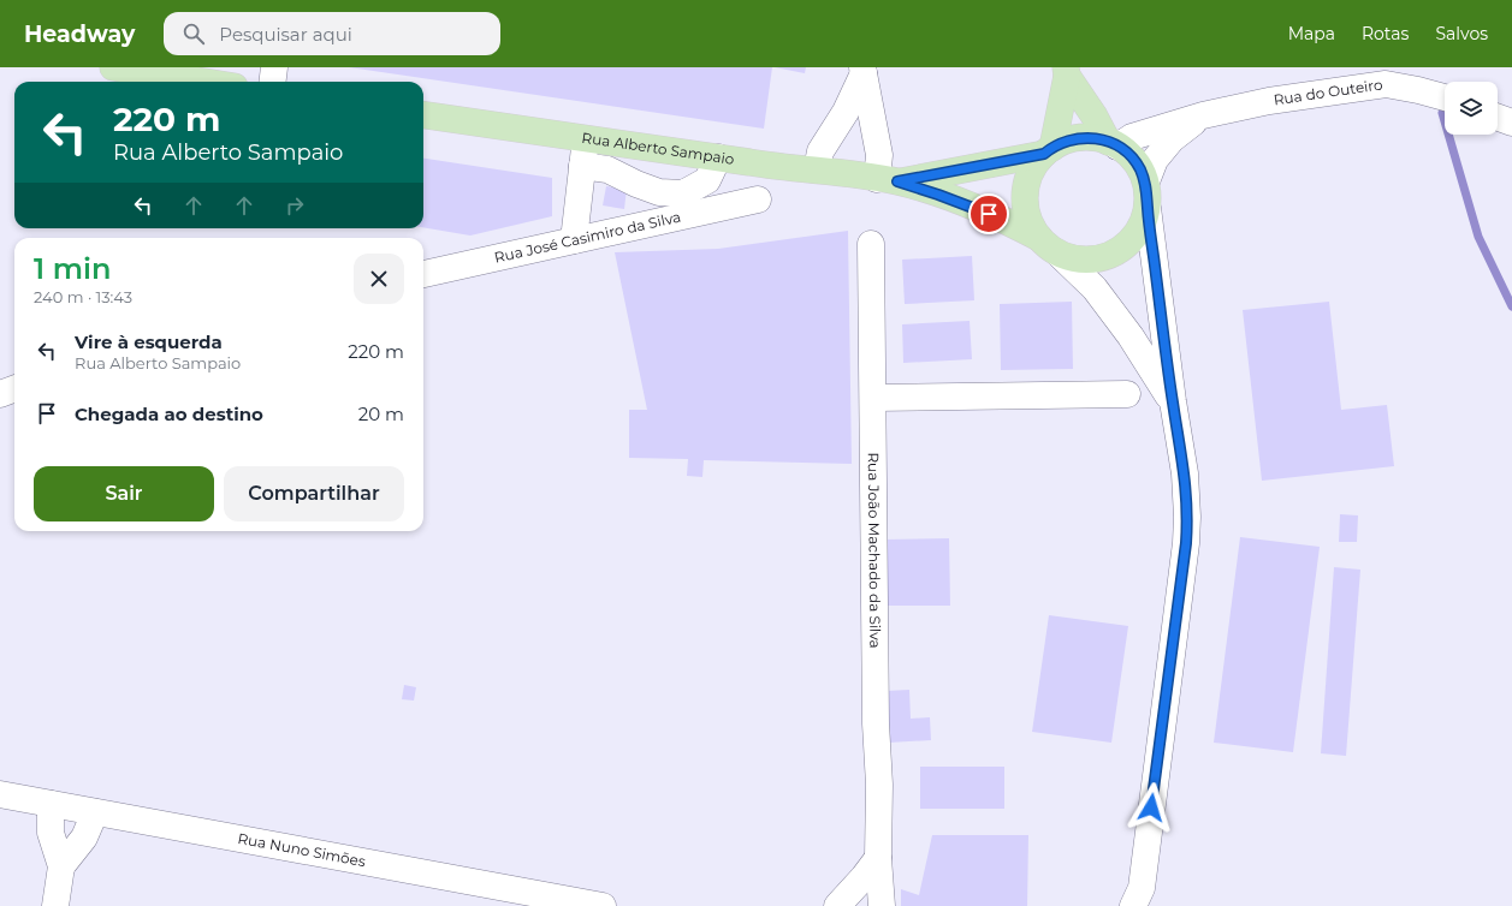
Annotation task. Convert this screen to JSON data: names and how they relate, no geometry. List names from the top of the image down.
{
  "streets": {
    "main road": ["Rua Alberto Sampaio"],
    "street": [
      "Rua do Outeiro",
      "Rua José Casimiro da Silva",
      "Rua João Machado da Silva",
      "Rua Nuno Simões"
    ]
  },
  "crossings": [
    ["Rua do Outeiro", "Rua Alberto Sampaio"]
  ],
  "page": {
    "header": "Headway",
    "search": "Pesquisar aqui",
    "nav": ["Mapa", "Rotas", "Salvos"],
    "turn": ["220 m", "Rua Alberto Sampaio"],
    "heading": ["1 min", "240 m · 13:43"],
    "list": [
      {
        "name": "Vire à esquerda",
        "note": "Rua Alberto Sampaio",
        "value": "220 m"
      },
      {
        "name": "Chegada ao destino",
        "value": "20 m"
      }
    ],
    "buttons": ["Sair", "Compartilhar"]
  }
}
